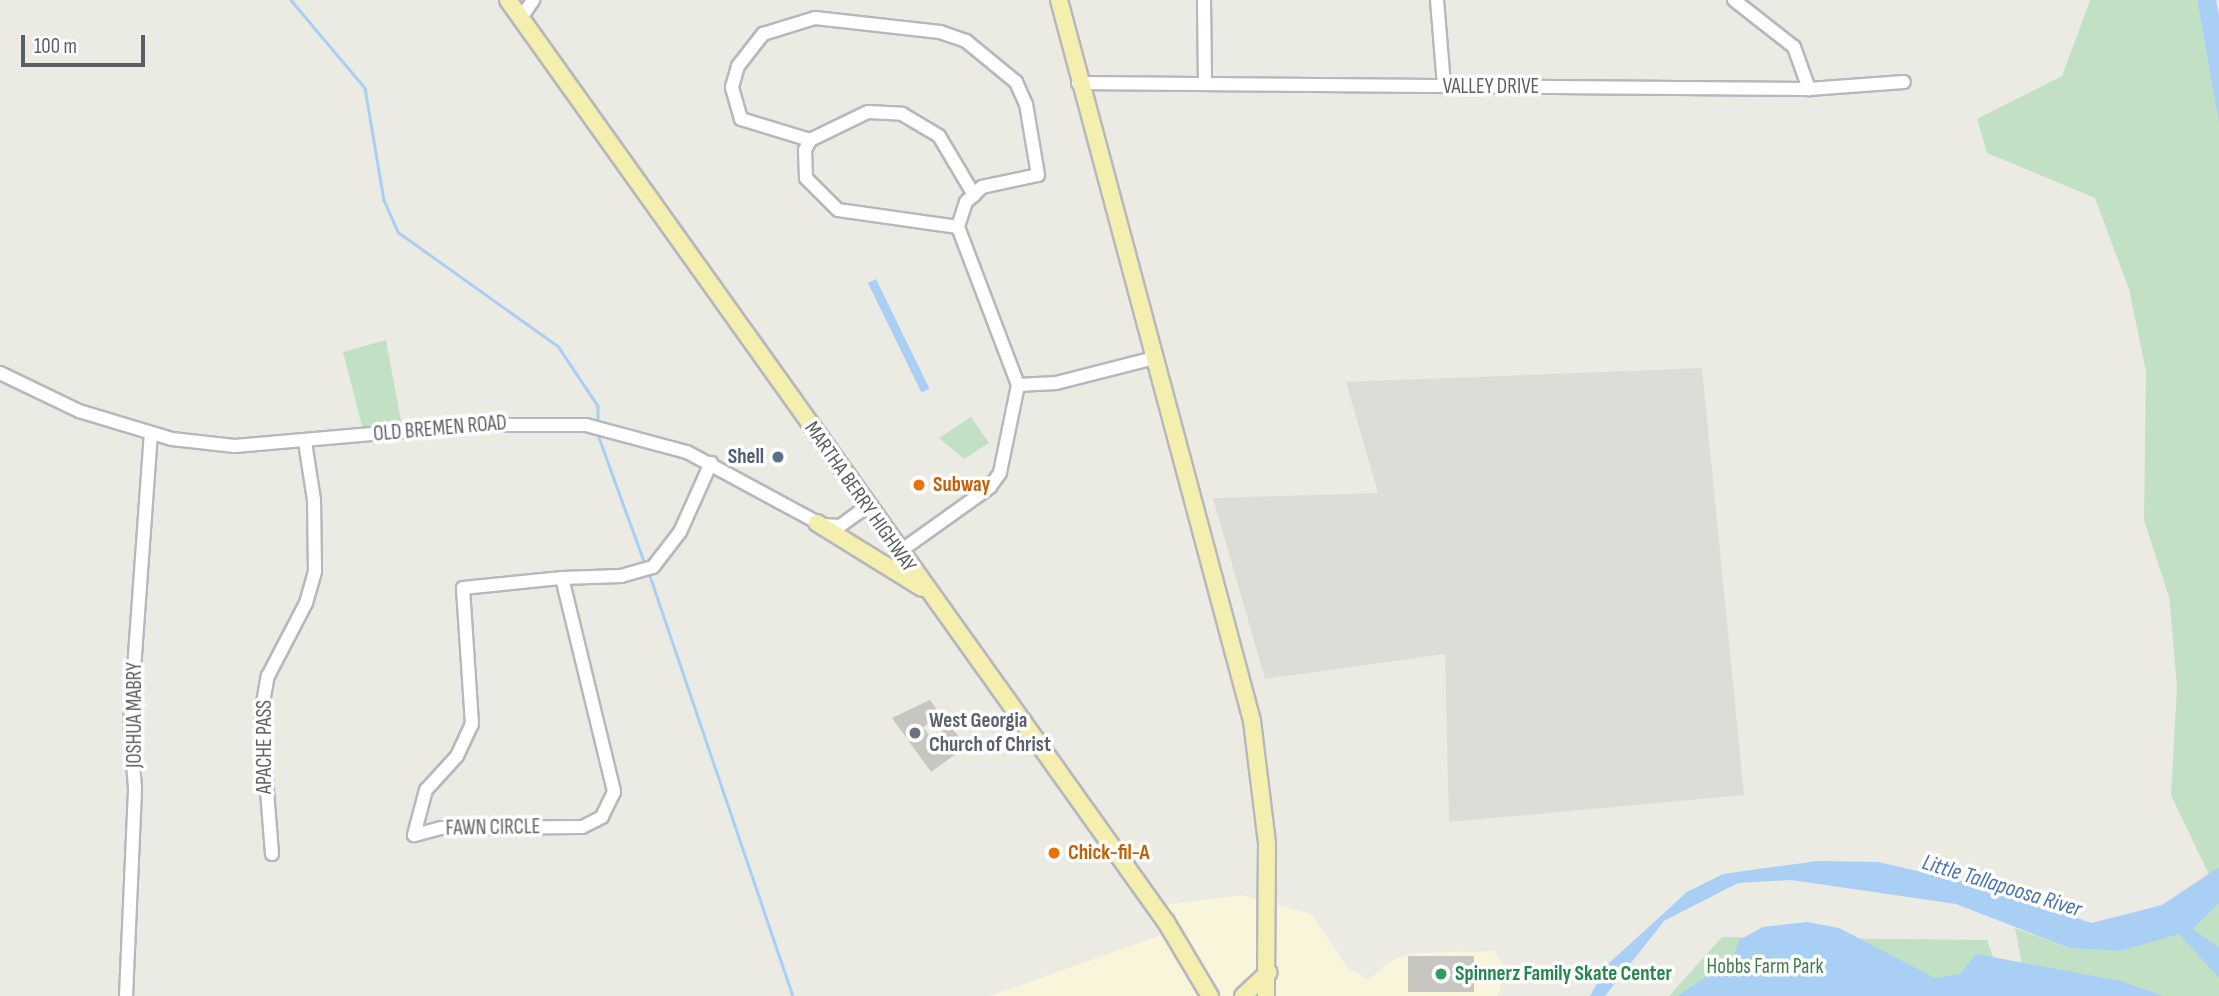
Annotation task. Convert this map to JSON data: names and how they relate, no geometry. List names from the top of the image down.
{
  "streets": {
    "main road": ["MARTHA BERRY HIGHWAY"],
    "street": [
      "VALLEY DRIVE",
      "OLD BREMEN ROAD",
      "JOSHUA MABRY",
      "APACHE PASS",
      "FAWN CIRCLE"
    ]
  },
  "crossings": [
    ["OLD BREMEN ROAD", "JOSHUA MABRY"],
    ["OLD BREMEN ROAD", "APACHE PASS"],
    ["OLD BREMEN ROAD", "FAWN CIRCLE"]
  ],
  "water": ["Little Tallapoosa River"],
  "parks": ["Hobbs Farm Park"],
  "places": [
    "Shell",
    "Subway",
    "West Georgia Church of Christ",
    "Chick-fil-A",
    "Spinnerz Family Skate Center"
  ],
  "scale_bar": "100 m"
}
